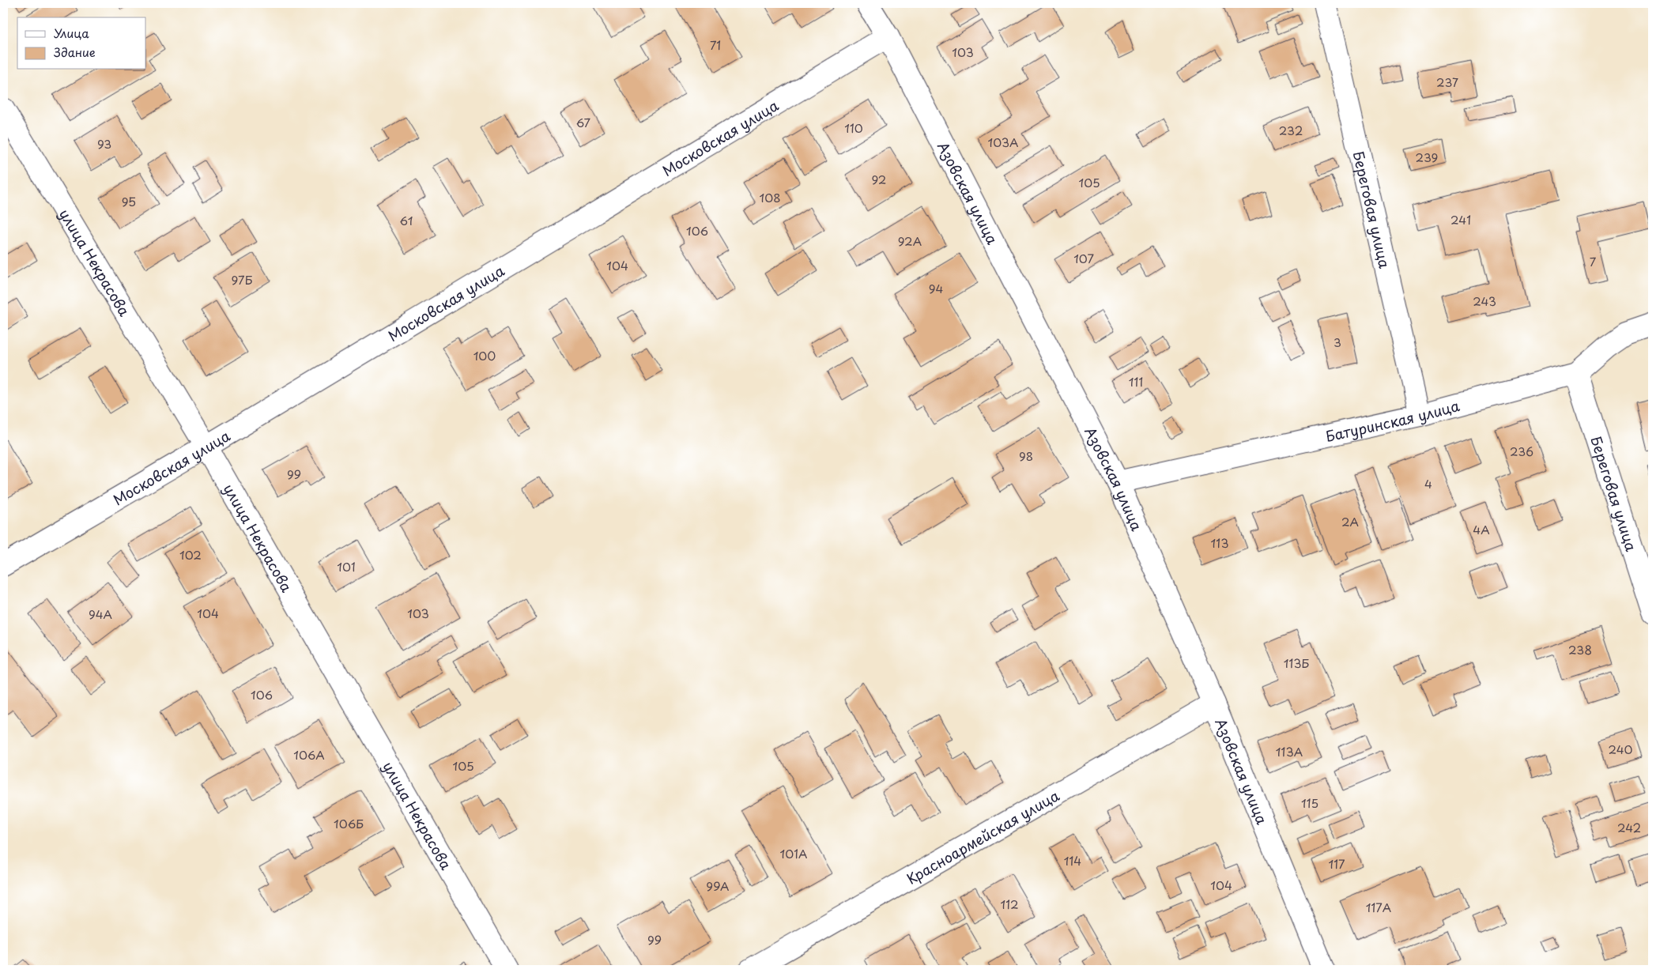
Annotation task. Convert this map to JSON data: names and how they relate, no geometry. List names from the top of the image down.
{
  "streets": {
    "street": [
      "Московская улица",
      "Азовская улица",
      "Береговая улица",
      "улица Некрасова",
      "Батуринская улица",
      "Красноармейская улица"
    ]
  },
  "crossings": [
    ["Московская улица", "Азовская улица"],
    ["Московская улица", "улица Некрасова"],
    ["Азовская улица", "Батуринская улица"],
    ["Азовская улица", "Красноармейская улица"],
    ["Береговая улица", "Батуринская улица"]
  ],
  "house_numbers": [
    "71",
    "103",
    "237",
    "67",
    "110",
    "232",
    "103А",
    "93",
    "239",
    "92",
    "105",
    "108",
    "95",
    "241",
    "61",
    "106",
    "92А",
    "107",
    "7",
    "104",
    "97Б",
    "94",
    "243",
    "3",
    "100",
    "111",
    "236",
    "98",
    "99",
    "4",
    "2А",
    "4А",
    "113",
    "102",
    "101",
    "104",
    "103",
    "94А",
    "238",
    "113Б",
    "106",
    "240",
    "113А",
    "106А",
    "105",
    "115",
    "106Б",
    "242",
    "101А",
    "114",
    "117",
    "104",
    "99А",
    "112",
    "117А",
    "99"
  ],
  "legend": ["Улица", "Здание"]
}
